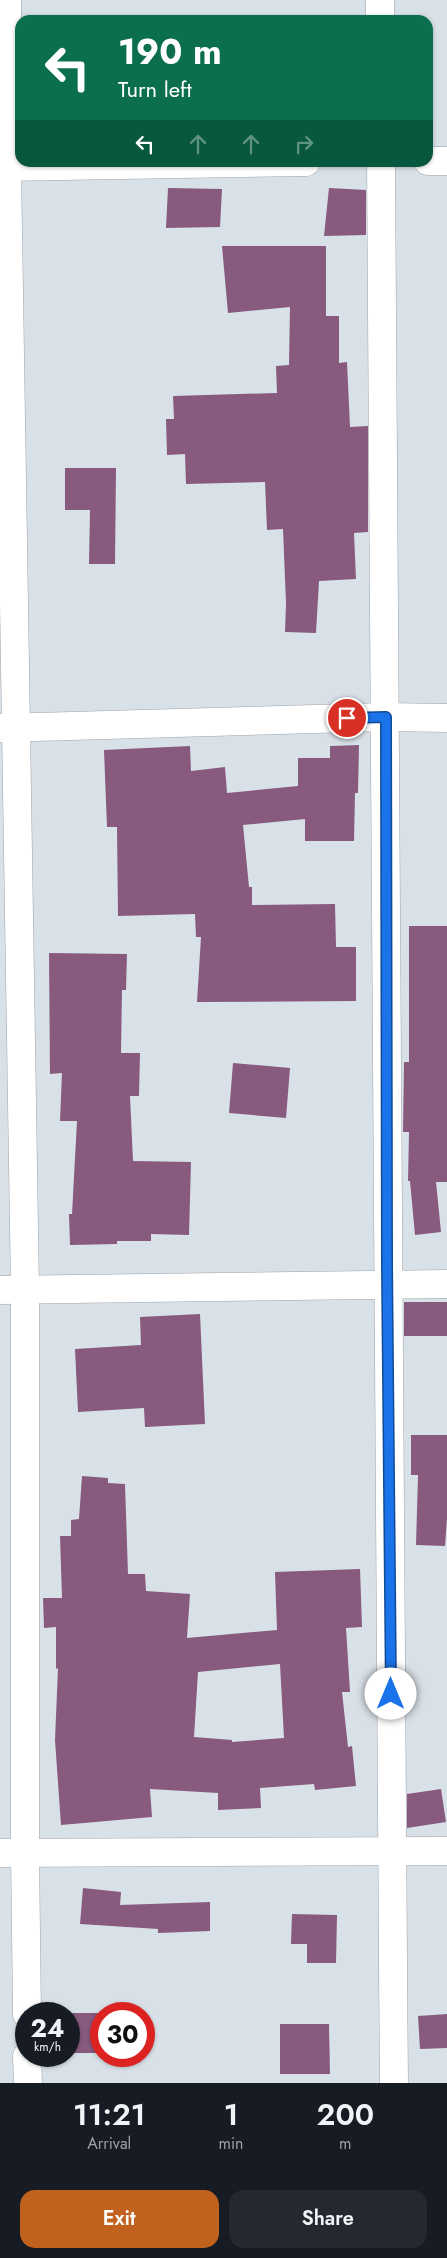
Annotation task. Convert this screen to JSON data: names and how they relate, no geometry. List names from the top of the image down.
{
  "page": {
    "turn": ["190 m", "Turn left"],
    "speed": "24 km/h",
    "limit": "30",
    "eta": [
      "11:21",
      "Arrival",
      "1",
      "min",
      "200",
      "m"
    ],
    "buttons": ["Exit", "Share"]
  }
}
